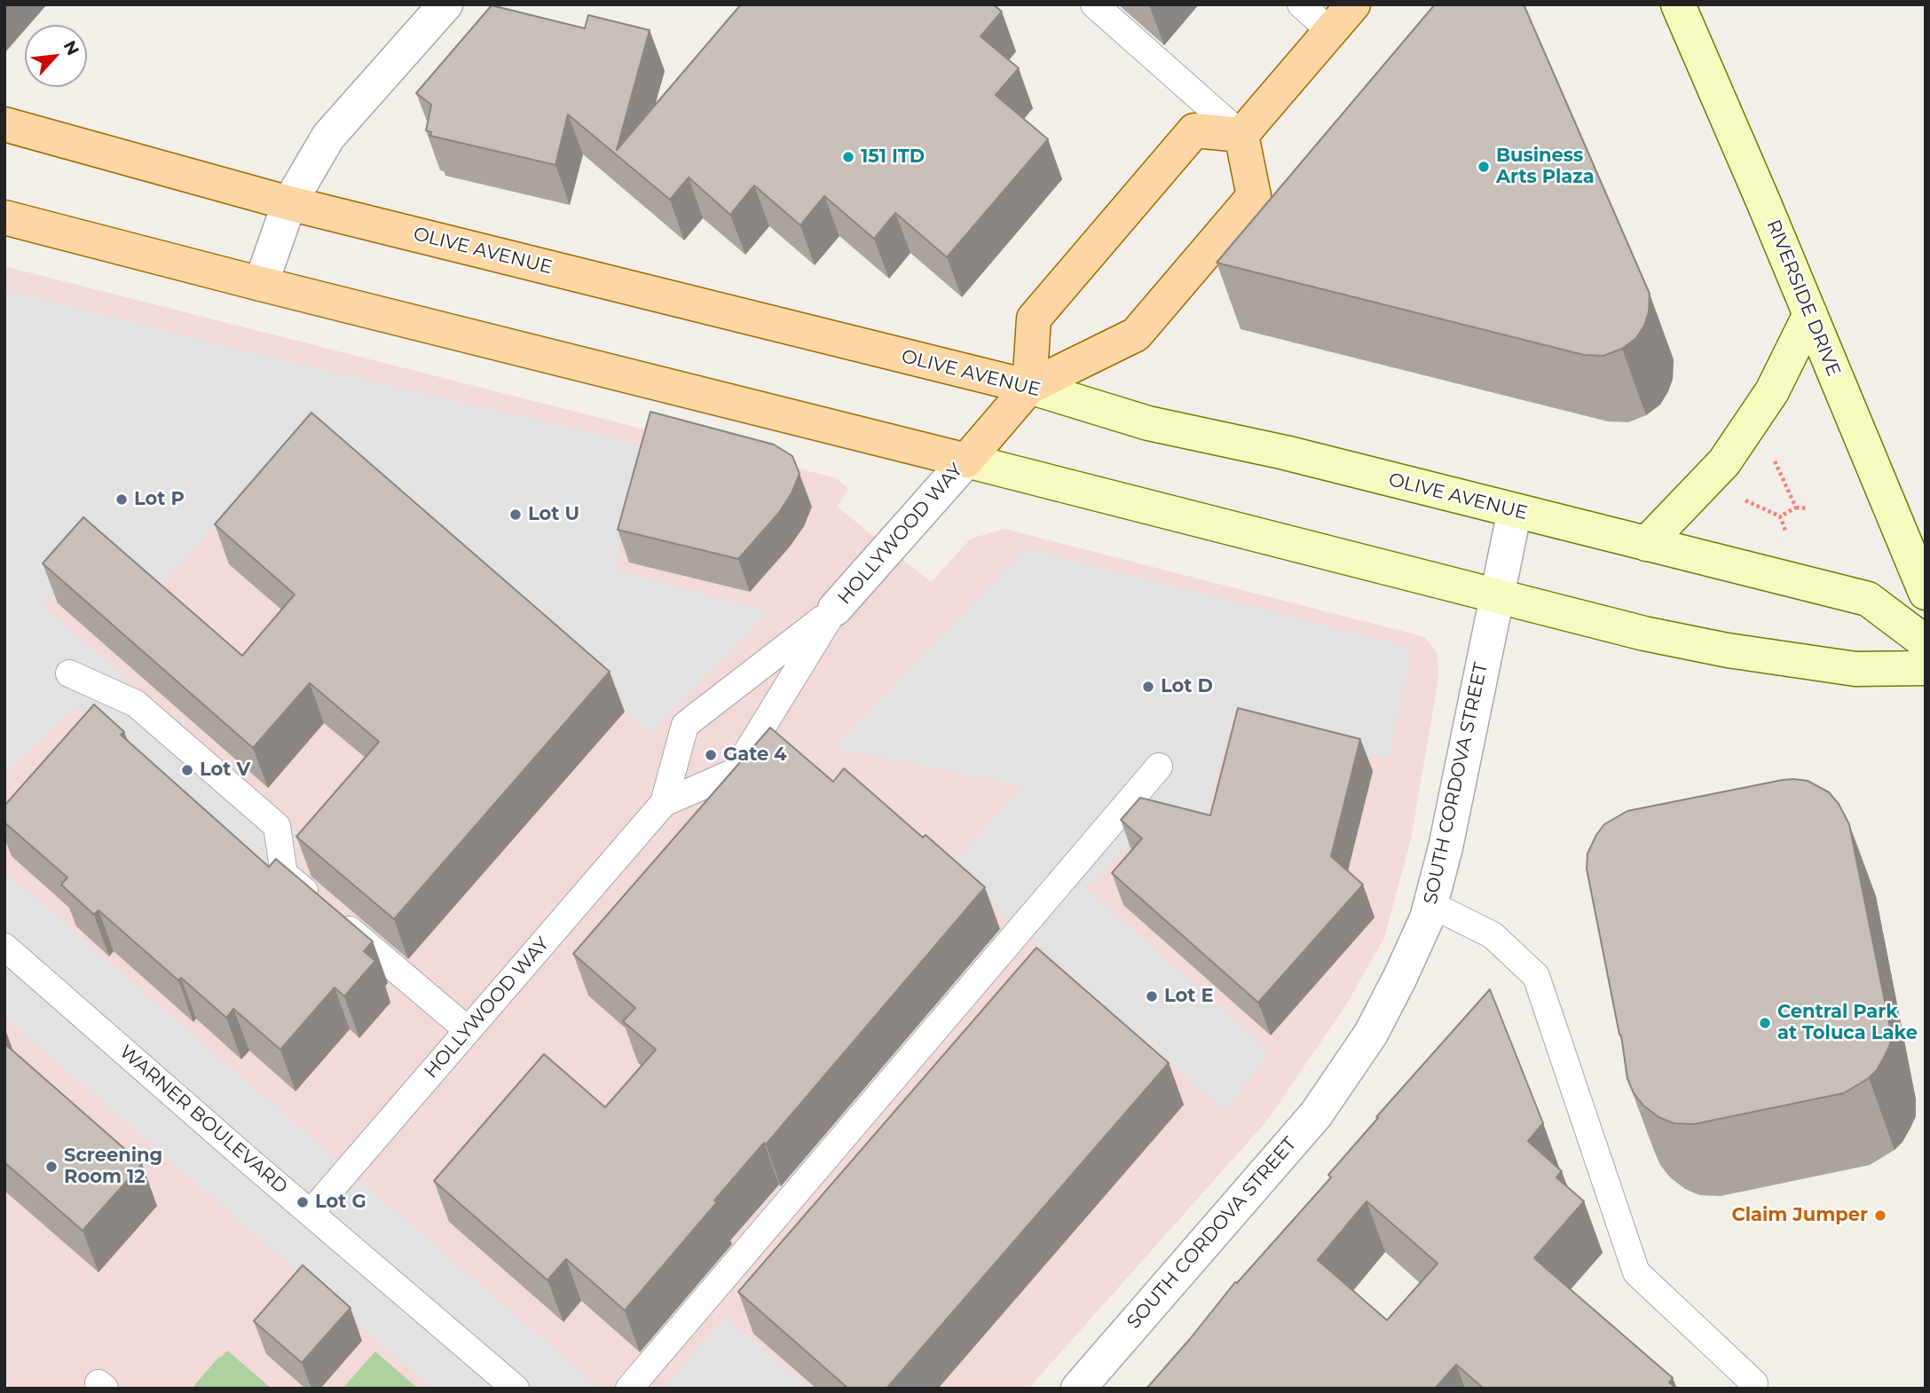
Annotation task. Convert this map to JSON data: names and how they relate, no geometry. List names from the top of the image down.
{
  "streets": {
    "main road": ["OLIVE AVENUE", "RIVERSIDE DRIVE"],
    "street": ["HOLLYWOOD WAY", "SOUTH CORDOVA STREET"],
    "lane": ["WARNER BOULEVARD"]
  },
  "crossings": [
    ["OLIVE AVENUE", "SOUTH CORDOVA STREET"],
    ["HOLLYWOOD WAY", "WARNER BOULEVARD"]
  ],
  "places": [
    "151 ITD",
    "Business Arts Plaza",
    "Lot P",
    "Lot U",
    "Lot D",
    "Gate 4",
    "Lot V",
    "Lot E",
    "Central Park at Toluca Lake",
    "Screening Room 12",
    "Lot G",
    "Claim Jumper"
  ],
  "north": "top right"
}
